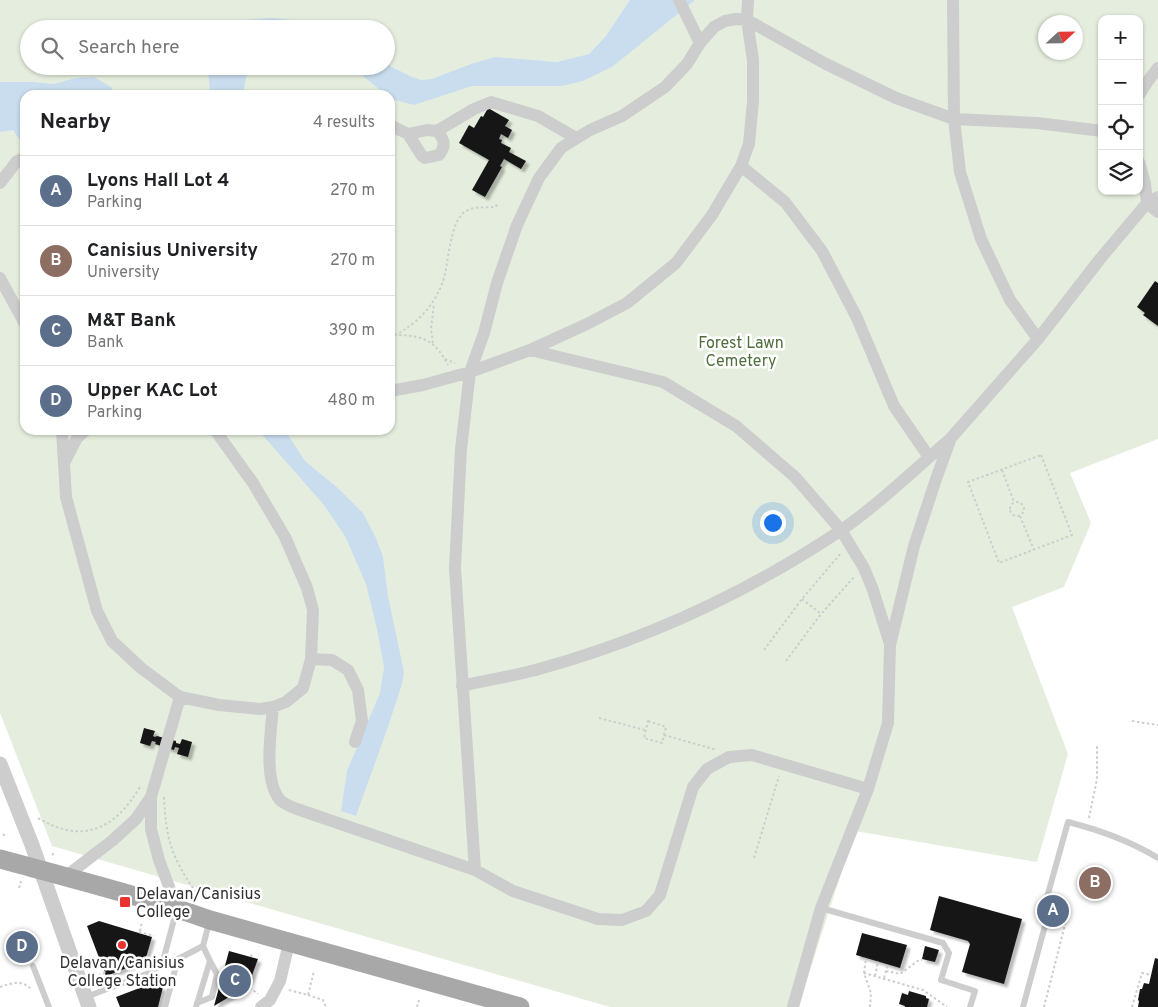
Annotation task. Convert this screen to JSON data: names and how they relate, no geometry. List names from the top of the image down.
{
  "parks": ["Forest Lawn Cemetery"],
  "places": {
    "transit": ["Delavan/Canisius College"],
    "other": ["Delavan/Canisius College Station"]
  },
  "north": "right",
  "page": {
    "map_buttons": ["+", "−"],
    "search": "Search here",
    "heading": ["Nearby", "4 results"],
    "list": [
      {
        "mark": "A",
        "name": "Lyons Hall Lot 4",
        "note": "Parking",
        "value": "270 m"
      },
      {
        "mark": "B",
        "name": "Canisius University",
        "note": "University",
        "value": "270 m"
      },
      {
        "mark": "C",
        "name": "M&T Bank",
        "note": "Bank",
        "value": "390 m"
      },
      {
        "mark": "D",
        "name": "Upper KAC Lot",
        "note": "Parking",
        "value": "480 m"
      }
    ],
    "pins": [
      "B",
      "A",
      "D",
      "C"
    ]
  }
}
